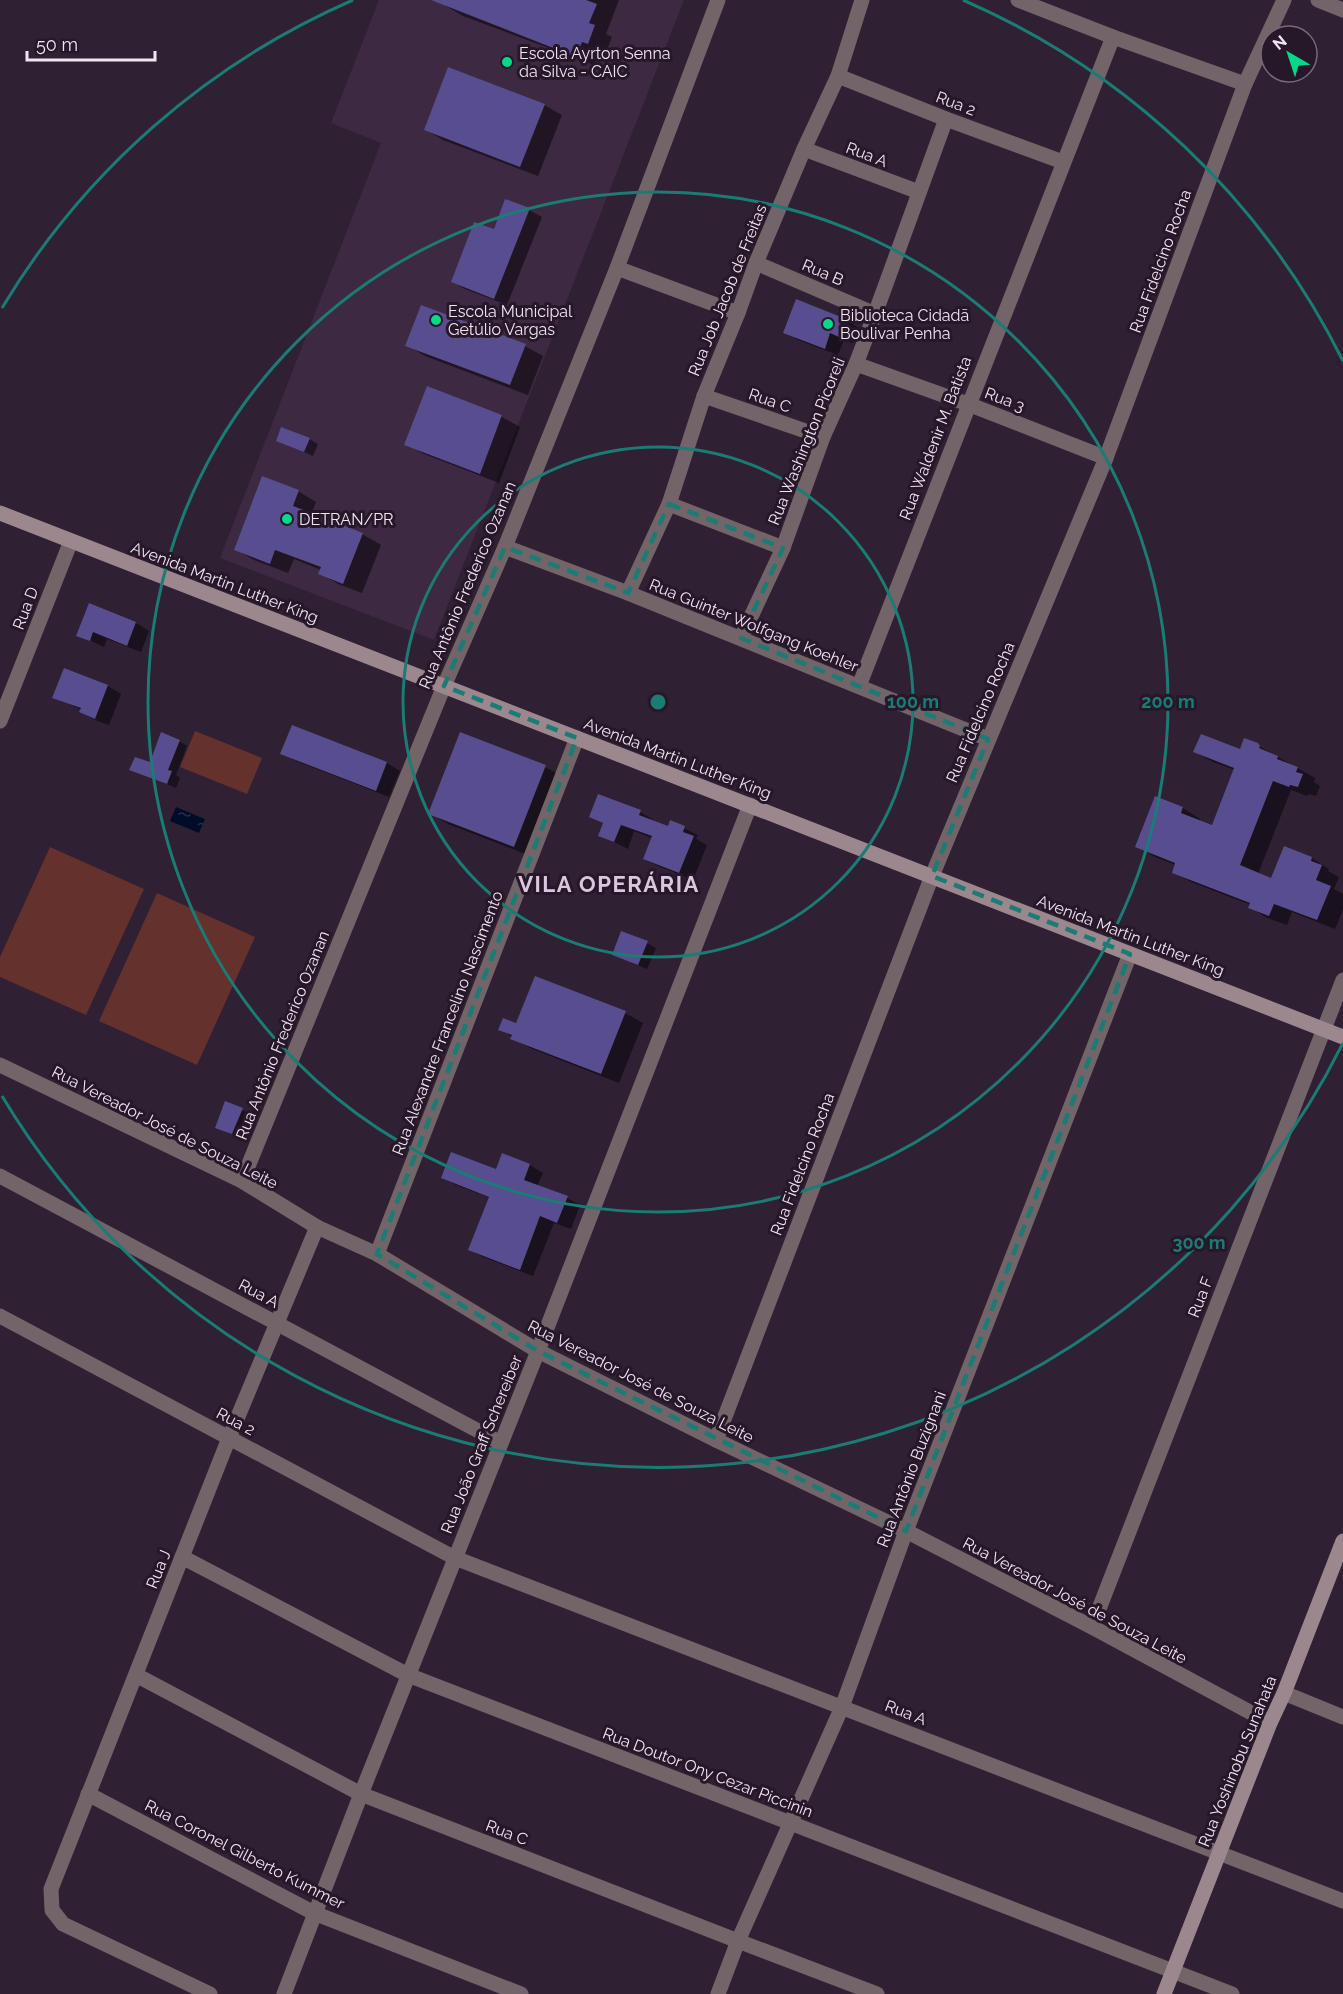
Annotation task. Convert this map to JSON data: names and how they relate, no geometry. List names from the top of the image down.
{
  "streets": {
    "main road": ["Avenida Martin Luther King", "Rua Yoshinobu Sunahata"],
    "street": [
      "Rua 2",
      "Rua A",
      "Rua Fidelcino Rocha",
      "Rua B",
      "Rua Job Jacob de Freitas",
      "Rua 3",
      "Rua C",
      "Rua Waldenir M. Batista",
      "Rua Washington Picoreli",
      "Rua Antônio Frederico Ozanan",
      "Rua D",
      "Rua Guinter Wolfgang Koehler",
      "Rua Alexandre Francelino Nascimento",
      "Rua Vereador José de Souza Leite",
      "Rua F",
      "Rua João Graff Schereiber",
      "Rua Antônio Buzignani",
      "Rua J",
      "Rua Doutor Ony Cezar Piccinin",
      "Rua Coronel Gilberto Kummer"
    ]
  },
  "crossings": [
    ["Rua 2", "Rua A"],
    ["Rua 2", "Rua Job Jacob de Freitas"],
    ["Rua 2", "Rua Waldenir M. Batista"],
    ["Rua 2", "Rua Washington Picoreli"],
    ["Rua 2", "Rua João Graff Schereiber"],
    ["Rua 2", "Rua J"],
    ["Rua A", "Rua Job Jacob de Freitas"],
    ["Rua A", "Rua Washington Picoreli"],
    ["Rua A", "Rua João Graff Schereiber"],
    ["Rua A", "Rua Antônio Buzignani"],
    ["Rua A", "Rua J"],
    ["Rua A", "Rua Yoshinobu Sunahata"],
    ["Rua Fidelcino Rocha", "Rua 3"],
    ["Rua Fidelcino Rocha", "Avenida Martin Luther King"],
    ["Rua Fidelcino Rocha", "Rua Guinter Wolfgang Koehler"],
    ["Rua Fidelcino Rocha", "Rua Vereador José de Souza Leite"],
    ["Rua B", "Rua Job Jacob de Freitas"],
    ["Rua B", "Rua Washington Picoreli"],
    ["Rua Job Jacob de Freitas", "Rua C"],
    ["Rua Job Jacob de Freitas", "Rua Guinter Wolfgang Koehler"],
    ["Rua 3", "Rua Waldenir M. Batista"],
    ["Rua 3", "Rua Washington Picoreli"],
    ["Rua C", "Rua Washington Picoreli"],
    ["Rua C", "Rua João Graff Schereiber"],
    ["Rua C", "Rua Antônio Buzignani"],
    ["Rua C", "Rua J"],
    ["Rua Waldenir M. Batista", "Rua Guinter Wolfgang Koehler"],
    ["Rua Washington Picoreli", "Rua Guinter Wolfgang Koehler"],
    ["Avenida Martin Luther King", "Rua Antônio Frederico Ozanan"],
    ["Avenida Martin Luther King", "Rua D"],
    ["Avenida Martin Luther King", "Rua Alexandre Francelino Nascimento"],
    ["Avenida Martin Luther King", "Rua F"],
    ["Avenida Martin Luther King", "Rua João Graff Schereiber"],
    ["Avenida Martin Luther King", "Rua Antônio Buzignani"],
    ["Rua Antônio Frederico Ozanan", "Rua Guinter Wolfgang Koehler"],
    ["Rua Antônio Frederico Ozanan", "Rua Vereador José de Souza Leite"],
    ["Rua Alexandre Francelino Nascimento", "Rua Vereador José de Souza Leite"],
    ["Rua Vereador José de Souza Leite", "Rua F"],
    ["Rua Vereador José de Souza Leite", "Rua João Graff Schereiber"],
    ["Rua Vereador José de Souza Leite", "Rua Antônio Buzignani"],
    ["Rua Vereador José de Souza Leite", "Rua J"],
    ["Rua Vereador José de Souza Leite", "Rua Yoshinobu Sunahata"],
    ["Rua João Graff Schereiber", "Rua Doutor Ony Cezar Piccinin"],
    ["Rua João Graff Schereiber", "Rua Coronel Gilberto Kummer"],
    ["Rua Antônio Buzignani", "Rua Doutor Ony Cezar Piccinin"],
    ["Rua J", "Rua Doutor Ony Cezar Piccinin"],
    ["Rua J", "Rua Coronel Gilberto Kummer"],
    ["Rua Yoshinobu Sunahata", "Rua Doutor Ony Cezar Piccinin"]
  ],
  "districts": ["VILA OPERÁRIA"],
  "places": [
    "Escola Ayrton Senna da Silva - CAIC",
    "Escola Municipal Getúlio Vargas",
    "Biblioteca Cidadã Boulivar Penha",
    "DETRAN/PR"
  ],
  "scale_bar": "50 m",
  "north": "top left",
  "rings": ["100 m", "200 m", "300 m"]
}
